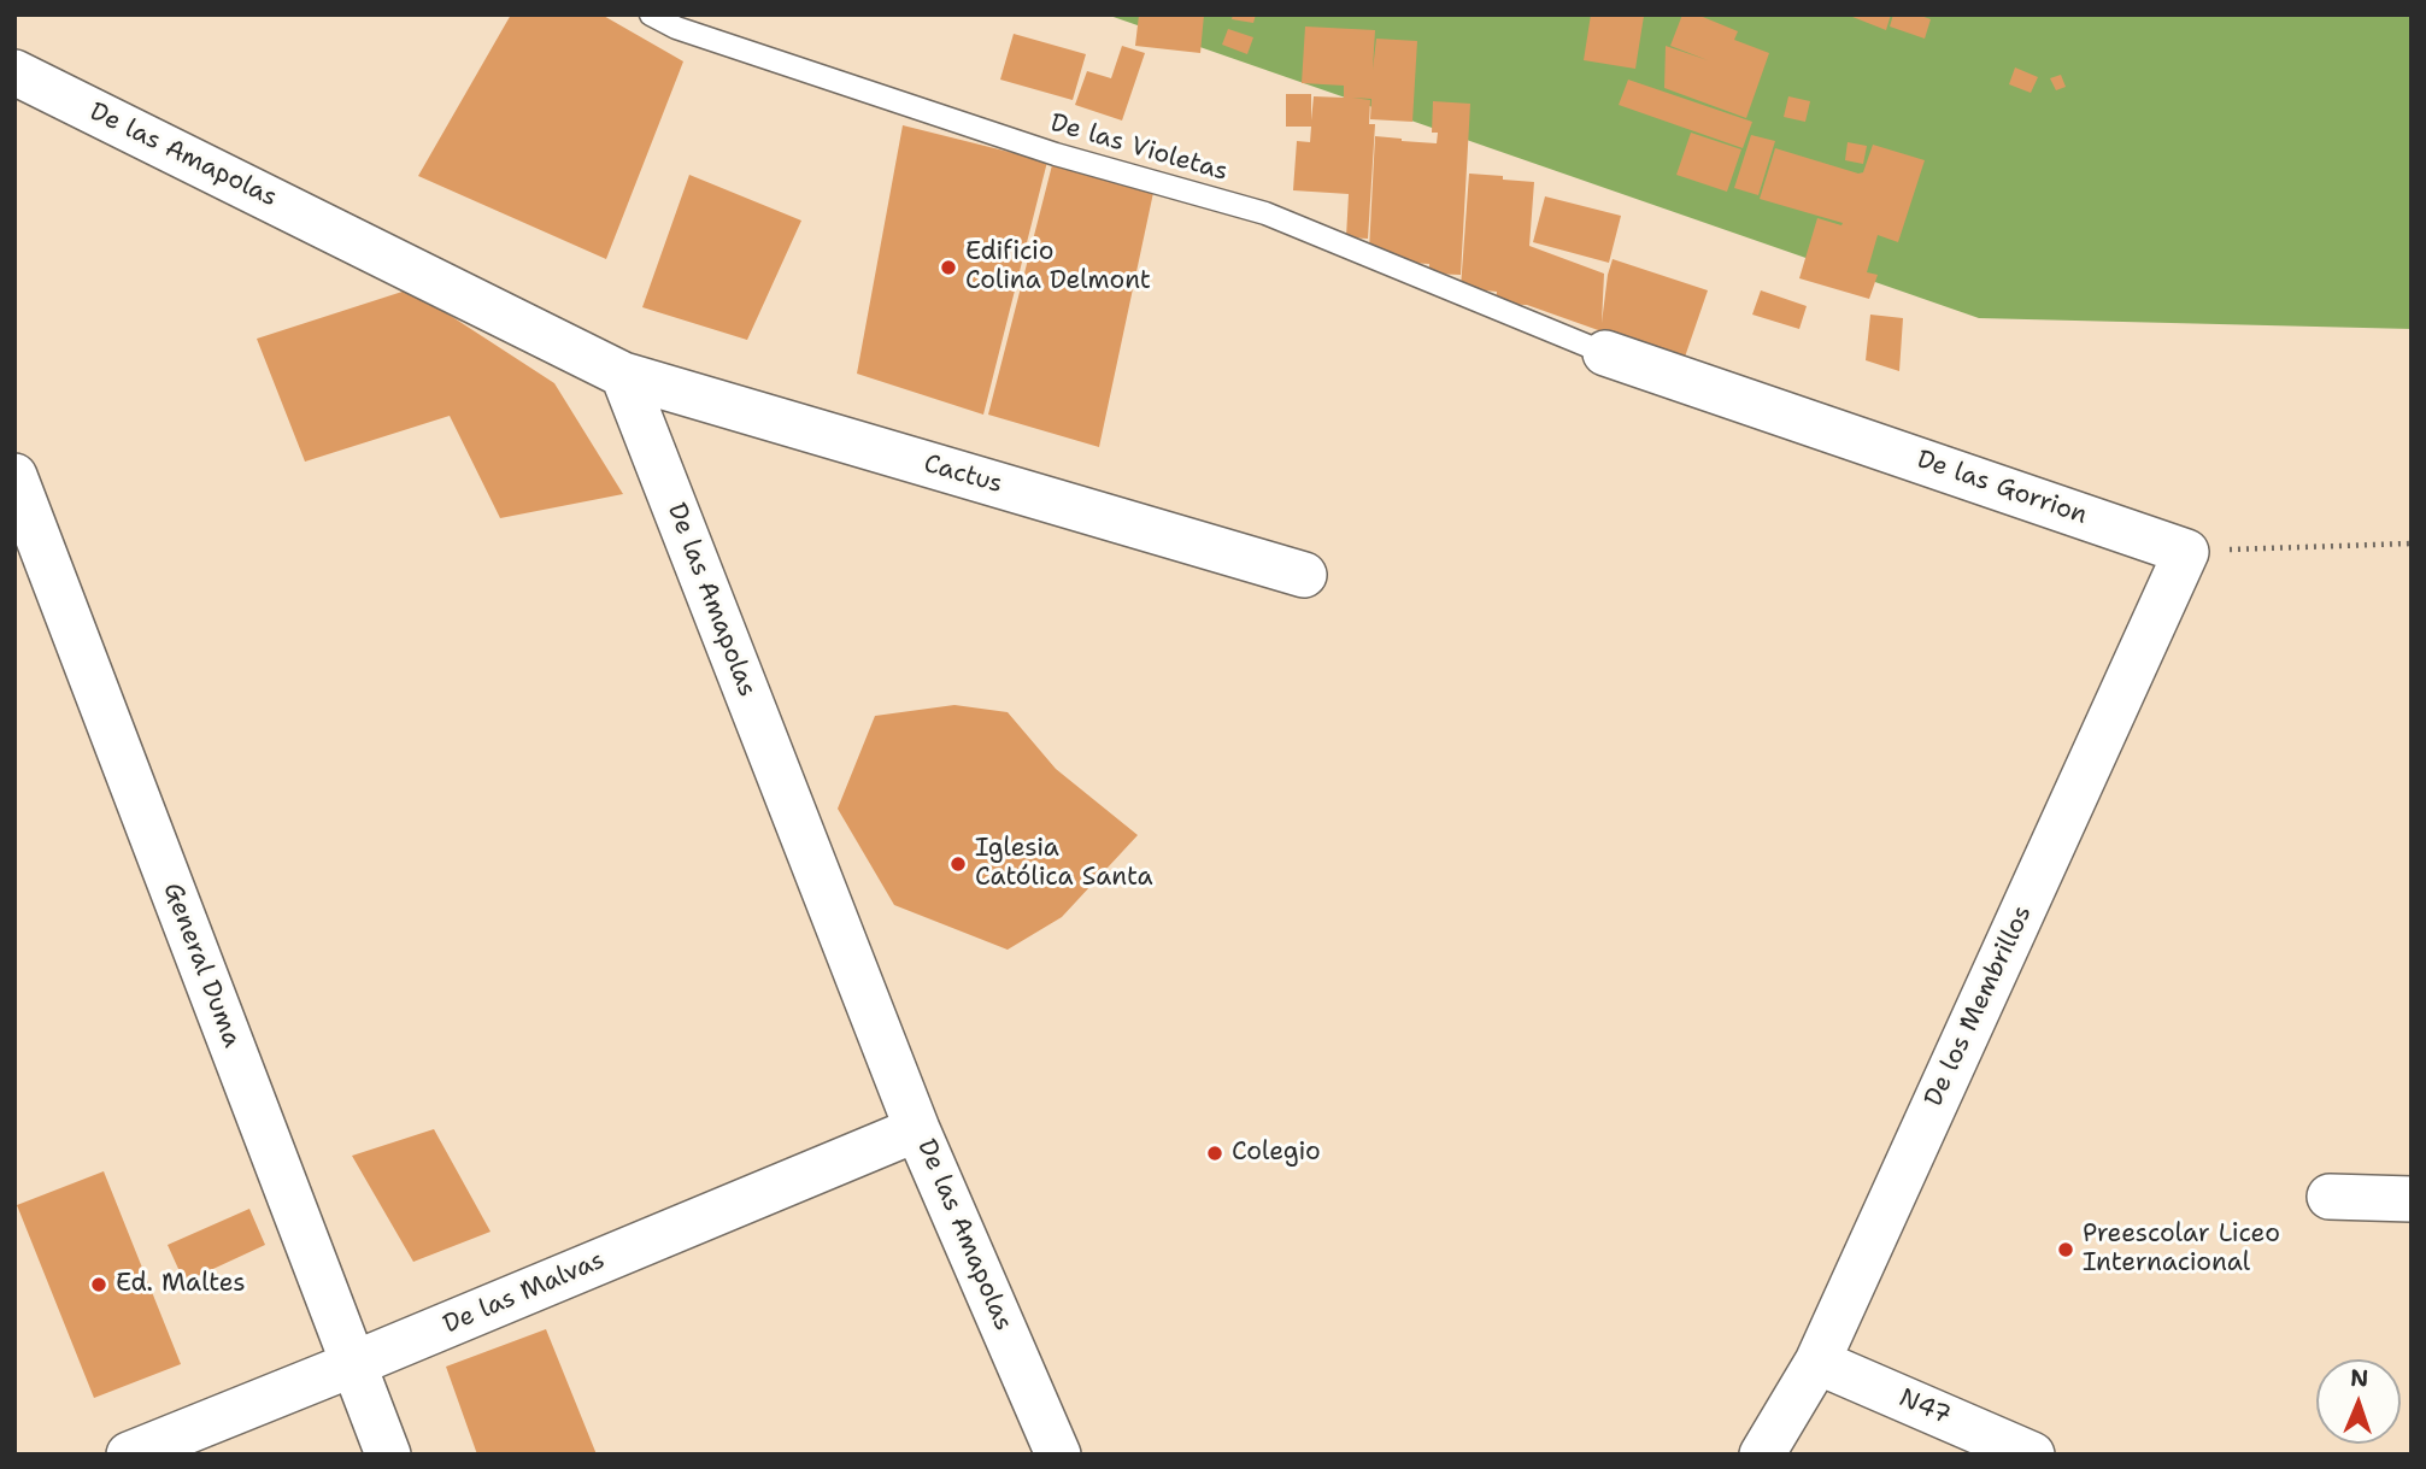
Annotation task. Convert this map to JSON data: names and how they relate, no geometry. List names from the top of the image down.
{
  "streets": {
    "street": [
      "De las Amapolas",
      "Cactus",
      "De las Gorrion",
      "General Duma",
      "De los Membrillos",
      "De las Malvas",
      "N47"
    ],
    "lane": ["De las Violetas"]
  },
  "crossings": [
    ["De las Violetas", "De las Gorrion"],
    ["De las Amapolas", "Cactus"],
    ["De las Amapolas", "De las Malvas"],
    ["De las Gorrion", "De los Membrillos"],
    ["General Duma", "De las Malvas"],
    ["De los Membrillos", "N47"]
  ],
  "places": [
    "Edificio Colina Delmont",
    "Iglesia Católica Santa",
    "Colegio",
    "Preescolar Liceo Internacional",
    "Ed. Maltes"
  ],
  "north": "top"
}
